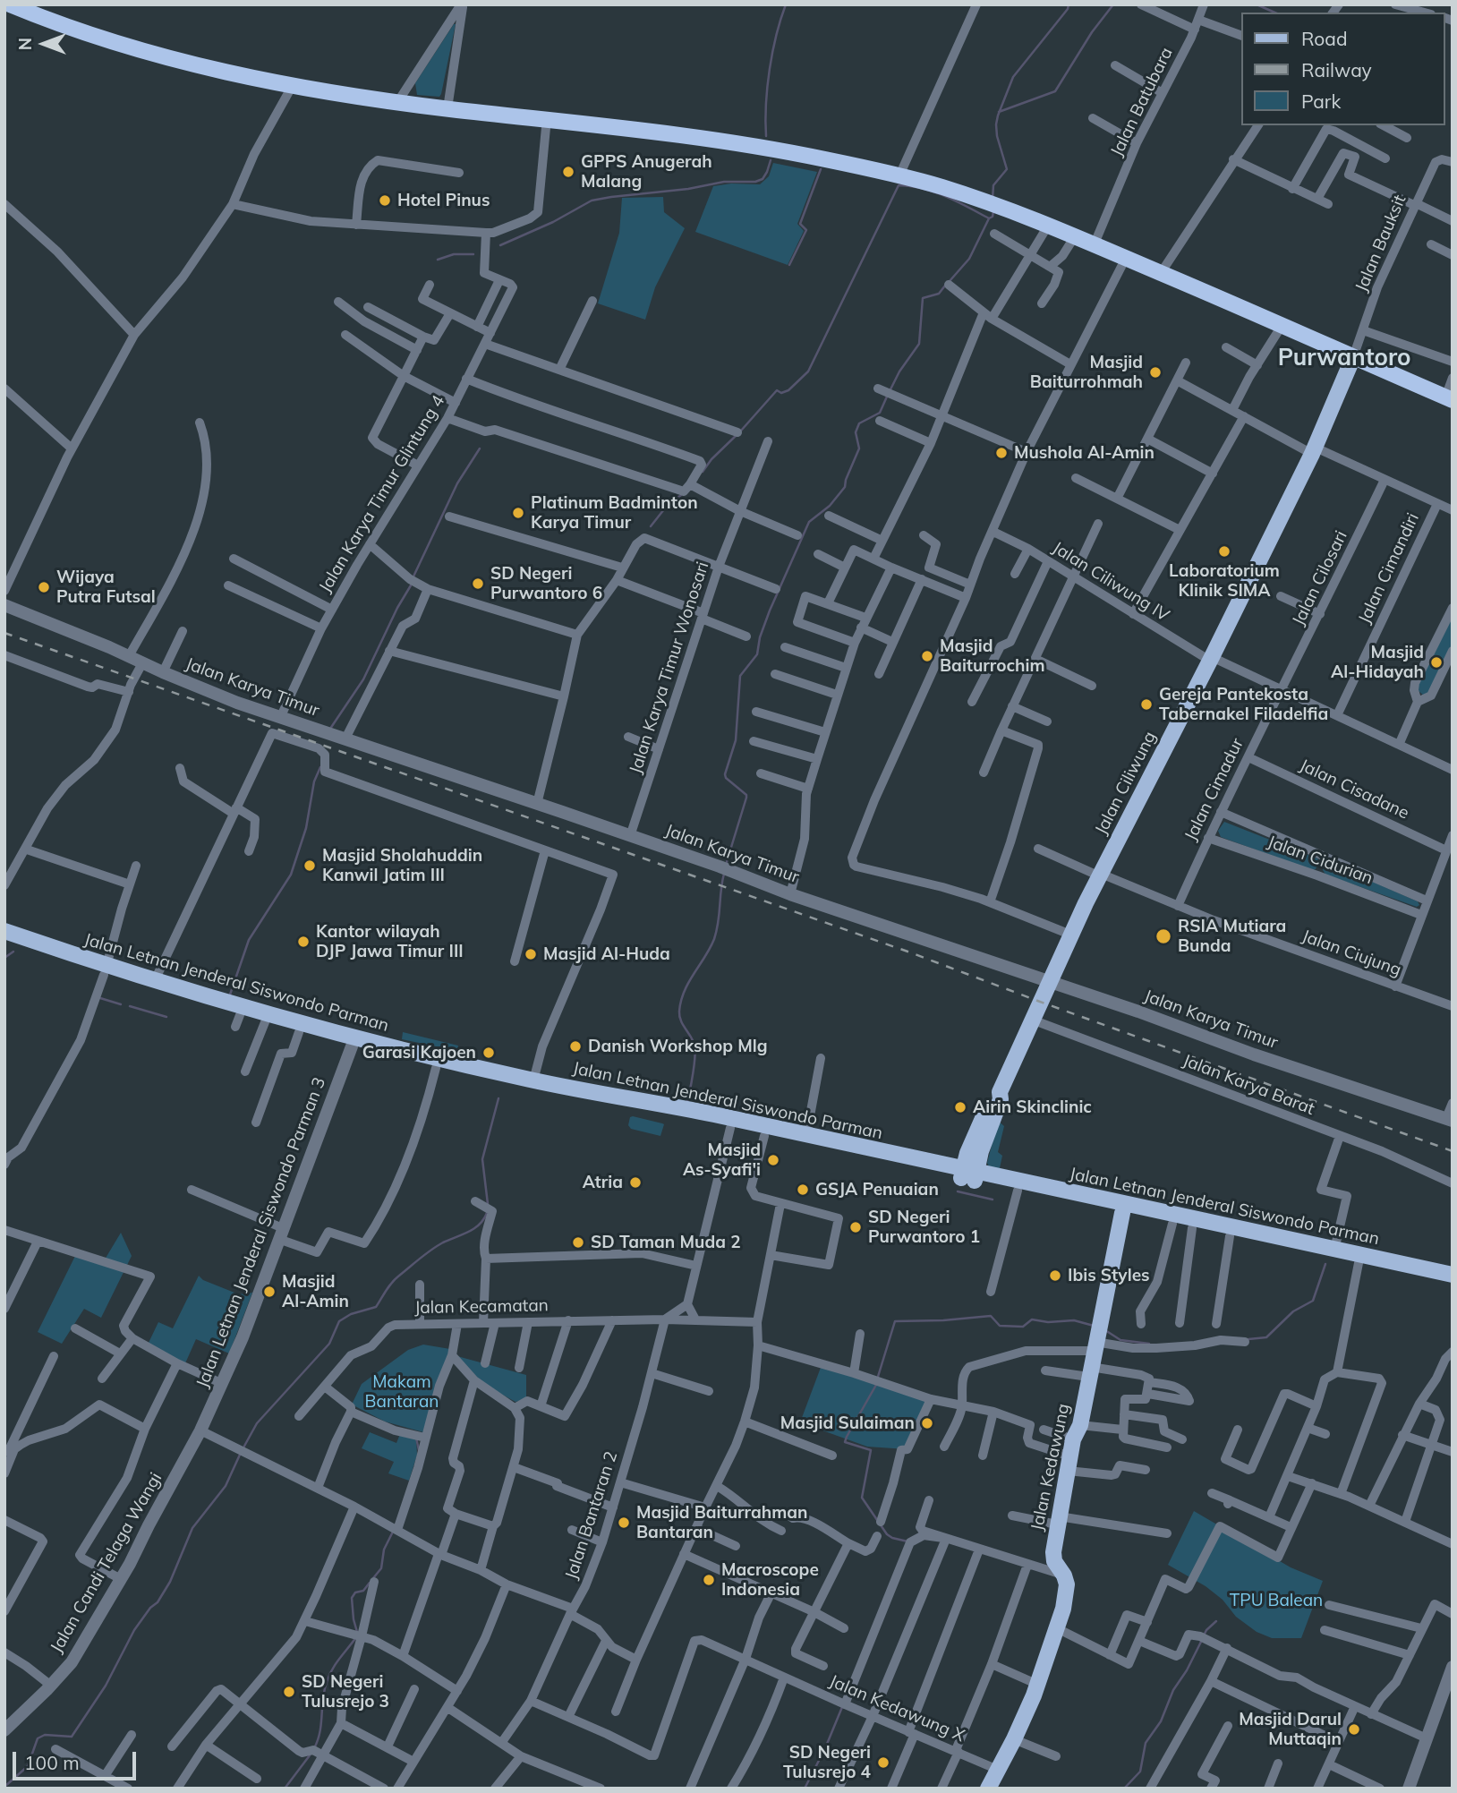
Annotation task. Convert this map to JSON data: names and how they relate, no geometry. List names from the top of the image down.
{
  "streets": {
    "main road": ["Jalan Ciliwung", "Jalan Letnan Jenderal Siswondo Parman", "Jalan Kedawung"],
    "street": [
      "Jalan Batubara",
      "Jalan Bauksit",
      "Jalan Karya Timur Glintung 4",
      "Jalan Cimandiri",
      "Jalan Cilosari",
      "Jalan Ciliwung IV",
      "Jalan Karya Timur Wonosari",
      "Jalan Karya Timur",
      "Jalan Cimadur",
      "Jalan Cisadane",
      "Jalan Cidurian",
      "Jalan Ciujung",
      "Jalan Karya Barat",
      "Jalan Letnan Jenderal Siswondo Parman 3",
      "Jalan Kecamatan",
      "Jalan Bantaran 2",
      "Jalan Candi Telaga Wangi",
      "Jalan Kedawung X"
    ]
  },
  "crossings": [
    ["Jalan Bauksit", "Jalan Ciliwung"],
    ["Jalan Karya Timur Glintung 4", "Jalan Karya Timur"],
    ["Jalan Cimandiri", "Jalan Ciliwung IV"],
    ["Jalan Cilosari", "Jalan Ciliwung IV"],
    ["Jalan Cilosari", "Jalan Cimadur"],
    ["Jalan Ciliwung IV", "Jalan Ciliwung"],
    ["Jalan Ciliwung IV", "Jalan Cimadur"],
    ["Jalan Karya Timur Wonosari", "Jalan Karya Timur"],
    ["Jalan Karya Timur", "Jalan Ciliwung"],
    ["Jalan Ciliwung", "Jalan Ciujung"],
    ["Jalan Ciliwung", "Jalan Letnan Jenderal Siswondo Parman"],
    ["Jalan Ciliwung", "Jalan Karya Barat"],
    ["Jalan Cimadur", "Jalan Cisadane"],
    ["Jalan Cimadur", "Jalan Cidurian"],
    ["Jalan Cimadur", "Jalan Ciujung"],
    ["Jalan Letnan Jenderal Siswondo Parman", "Jalan Letnan Jenderal Siswondo Parman 3"],
    ["Jalan Letnan Jenderal Siswondo Parman", "Jalan Kedawung"],
    ["Jalan Letnan Jenderal Siswondo Parman 3", "Jalan Candi Telaga Wangi"],
    ["Jalan Kecamatan", "Jalan Bantaran 2"],
    ["Jalan Kedawung", "Jalan Kedawung X"]
  ],
  "districts": ["Purwantoro"],
  "parks": ["Makam Bantaran", "TPU Balean"],
  "places": [
    "GPPS Anugerah Malang",
    "Hotel Pinus",
    "Masjid Baiturrohmah",
    "Mushola Al-Amin",
    "Platinum Badminton Karya Timur",
    "Laboratorium Klinik SIMA",
    "SD Negeri Purwantoro 6",
    "Wijaya Putra Futsal",
    "Masjid Baiturrochim",
    "Masjid Al-Hidayah",
    "Gereja Pantekosta Tabernakel Filadelfia",
    "Masjid Sholahuddin Kanwil Jatim III",
    "RSIA Mutiara Bunda",
    "Kantor wilayah DJP Jawa Timur III",
    "Masjid Al-Huda",
    "Danish Workshop Mlg",
    "Garasi Kajoen",
    "Airin Skinclinic",
    "Masjid As-Syafi'i",
    "Atria",
    "GSJA Penuaian",
    "SD Negeri Purwantoro 1",
    "SD Taman Muda 2",
    "Ibis Styles",
    "Masjid Al-Amin",
    "Masjid Sulaiman",
    "Masjid Baiturrahman Bantaran",
    "Macroscope Indonesia",
    "SD Negeri Tulusrejo 3",
    "Masjid Darul Muttaqin",
    "SD Negeri Tulusrejo 4"
  ],
  "legend": ["Road", "Railway", "Park"],
  "scale_bar": "100 m",
  "north": "left"
}
